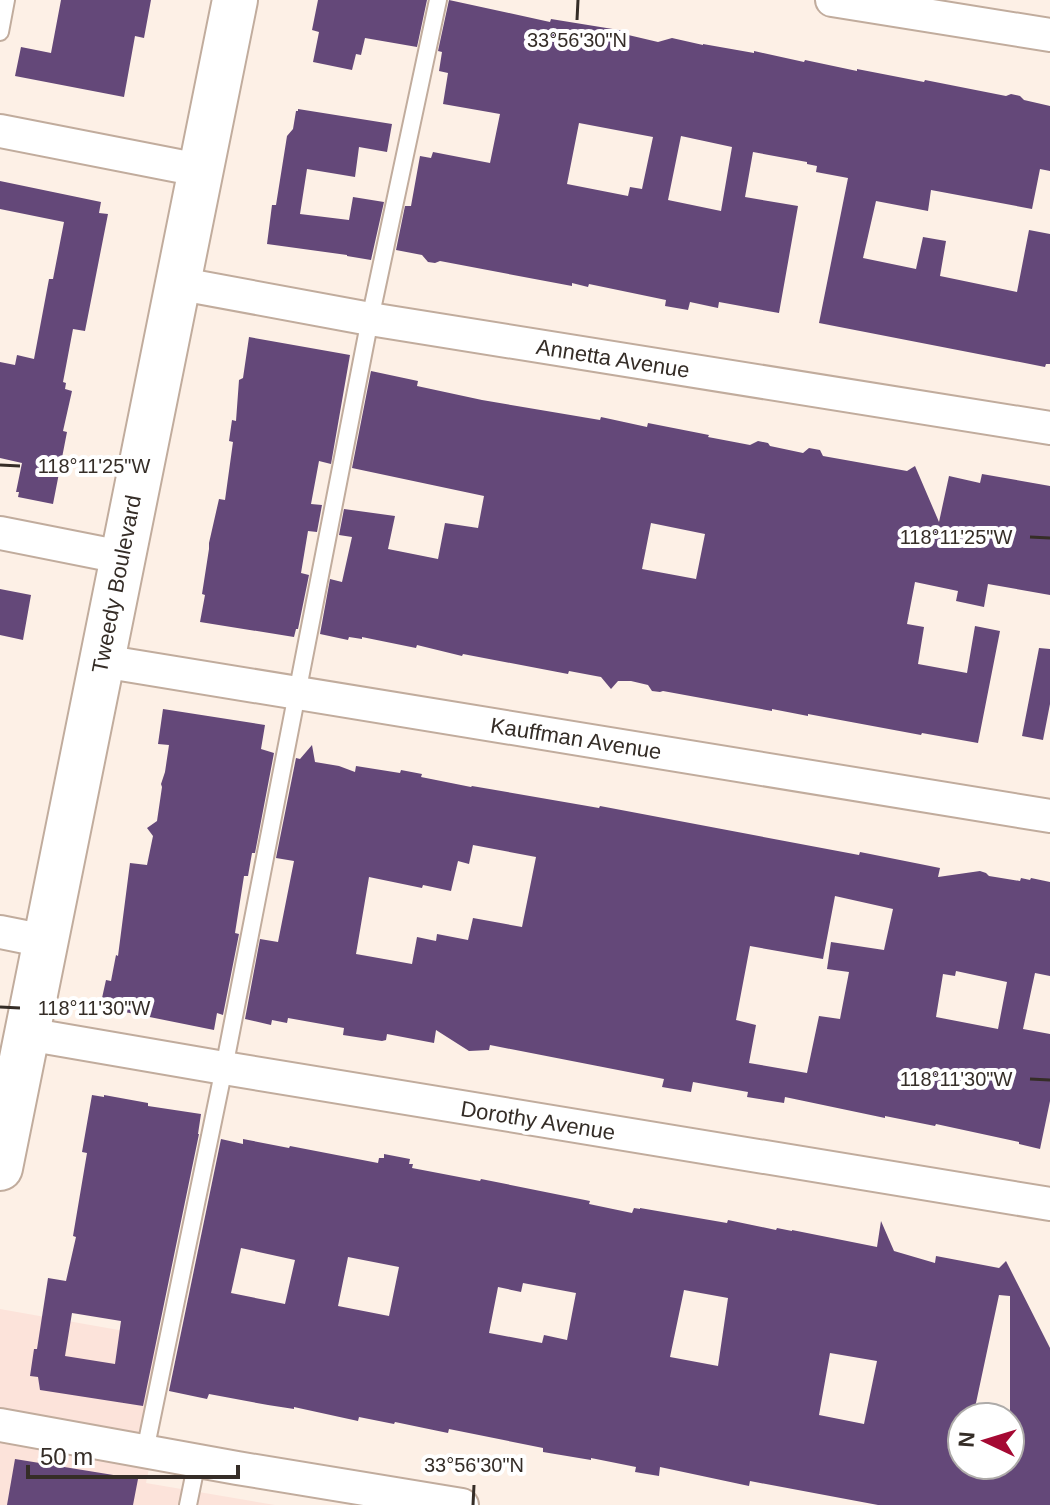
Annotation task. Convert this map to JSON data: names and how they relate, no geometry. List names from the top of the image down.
{
  "streets": {
    "main road": ["Tweedy Boulevard"],
    "street": ["Annetta Avenue", "Kauffman Avenue", "Dorothy Avenue"]
  },
  "crossings": [
    ["Annetta Avenue", "Tweedy Boulevard"],
    ["Tweedy Boulevard", "Kauffman Avenue"],
    ["Tweedy Boulevard", "Dorothy Avenue"]
  ],
  "scale_bar": "50 m",
  "north": "left",
  "coordinates": ["33°56'30\"N", "118°11'25\"W", "118°11'30\"W"]
}
